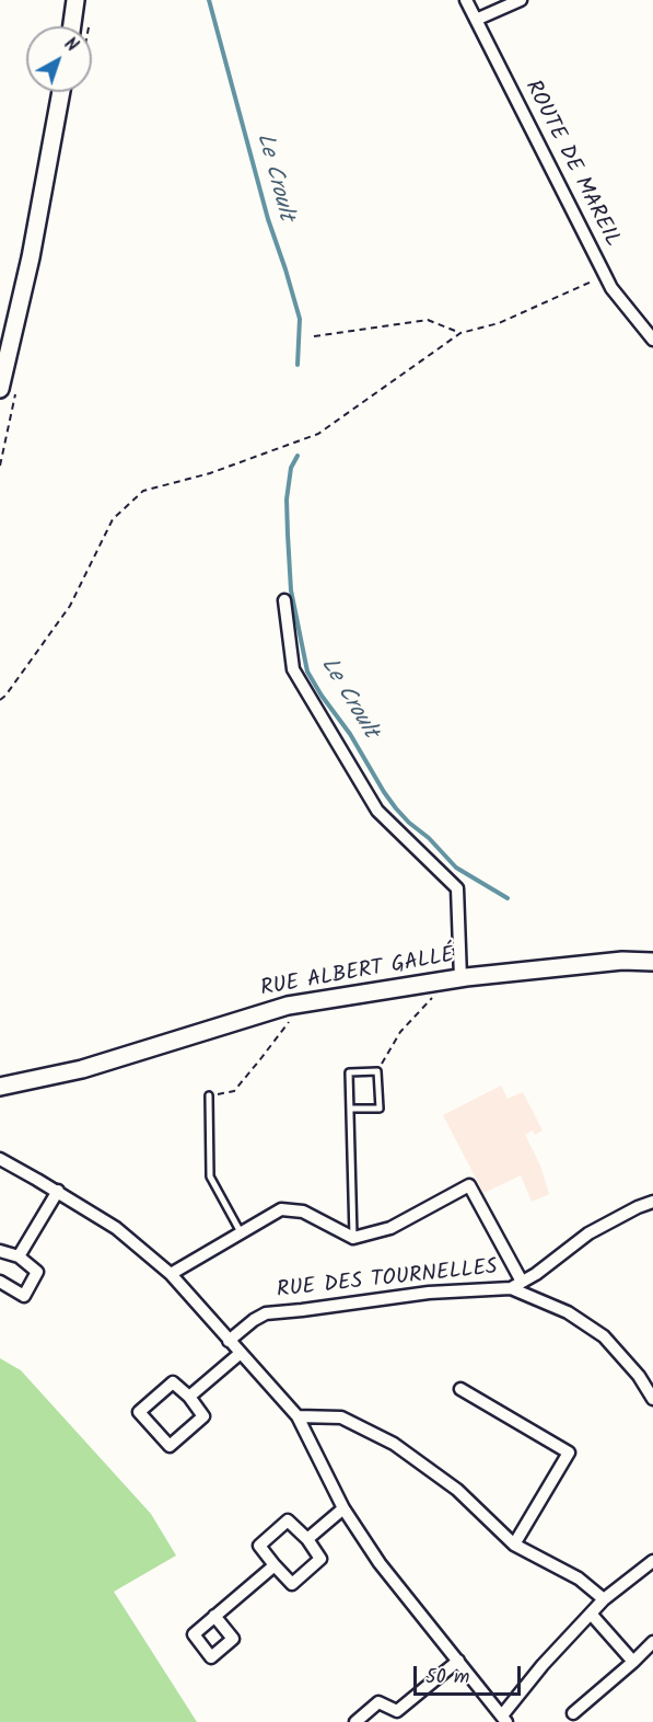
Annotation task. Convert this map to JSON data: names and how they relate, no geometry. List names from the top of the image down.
{
  "streets": {
    "street": ["ROUTE DE MAREIL", "RUE ALBERT GALLÉ", "RUE DES TOURNELLES"]
  },
  "water": ["Le Croult"],
  "scale_bar": "50 m",
  "north": "top right"
}
